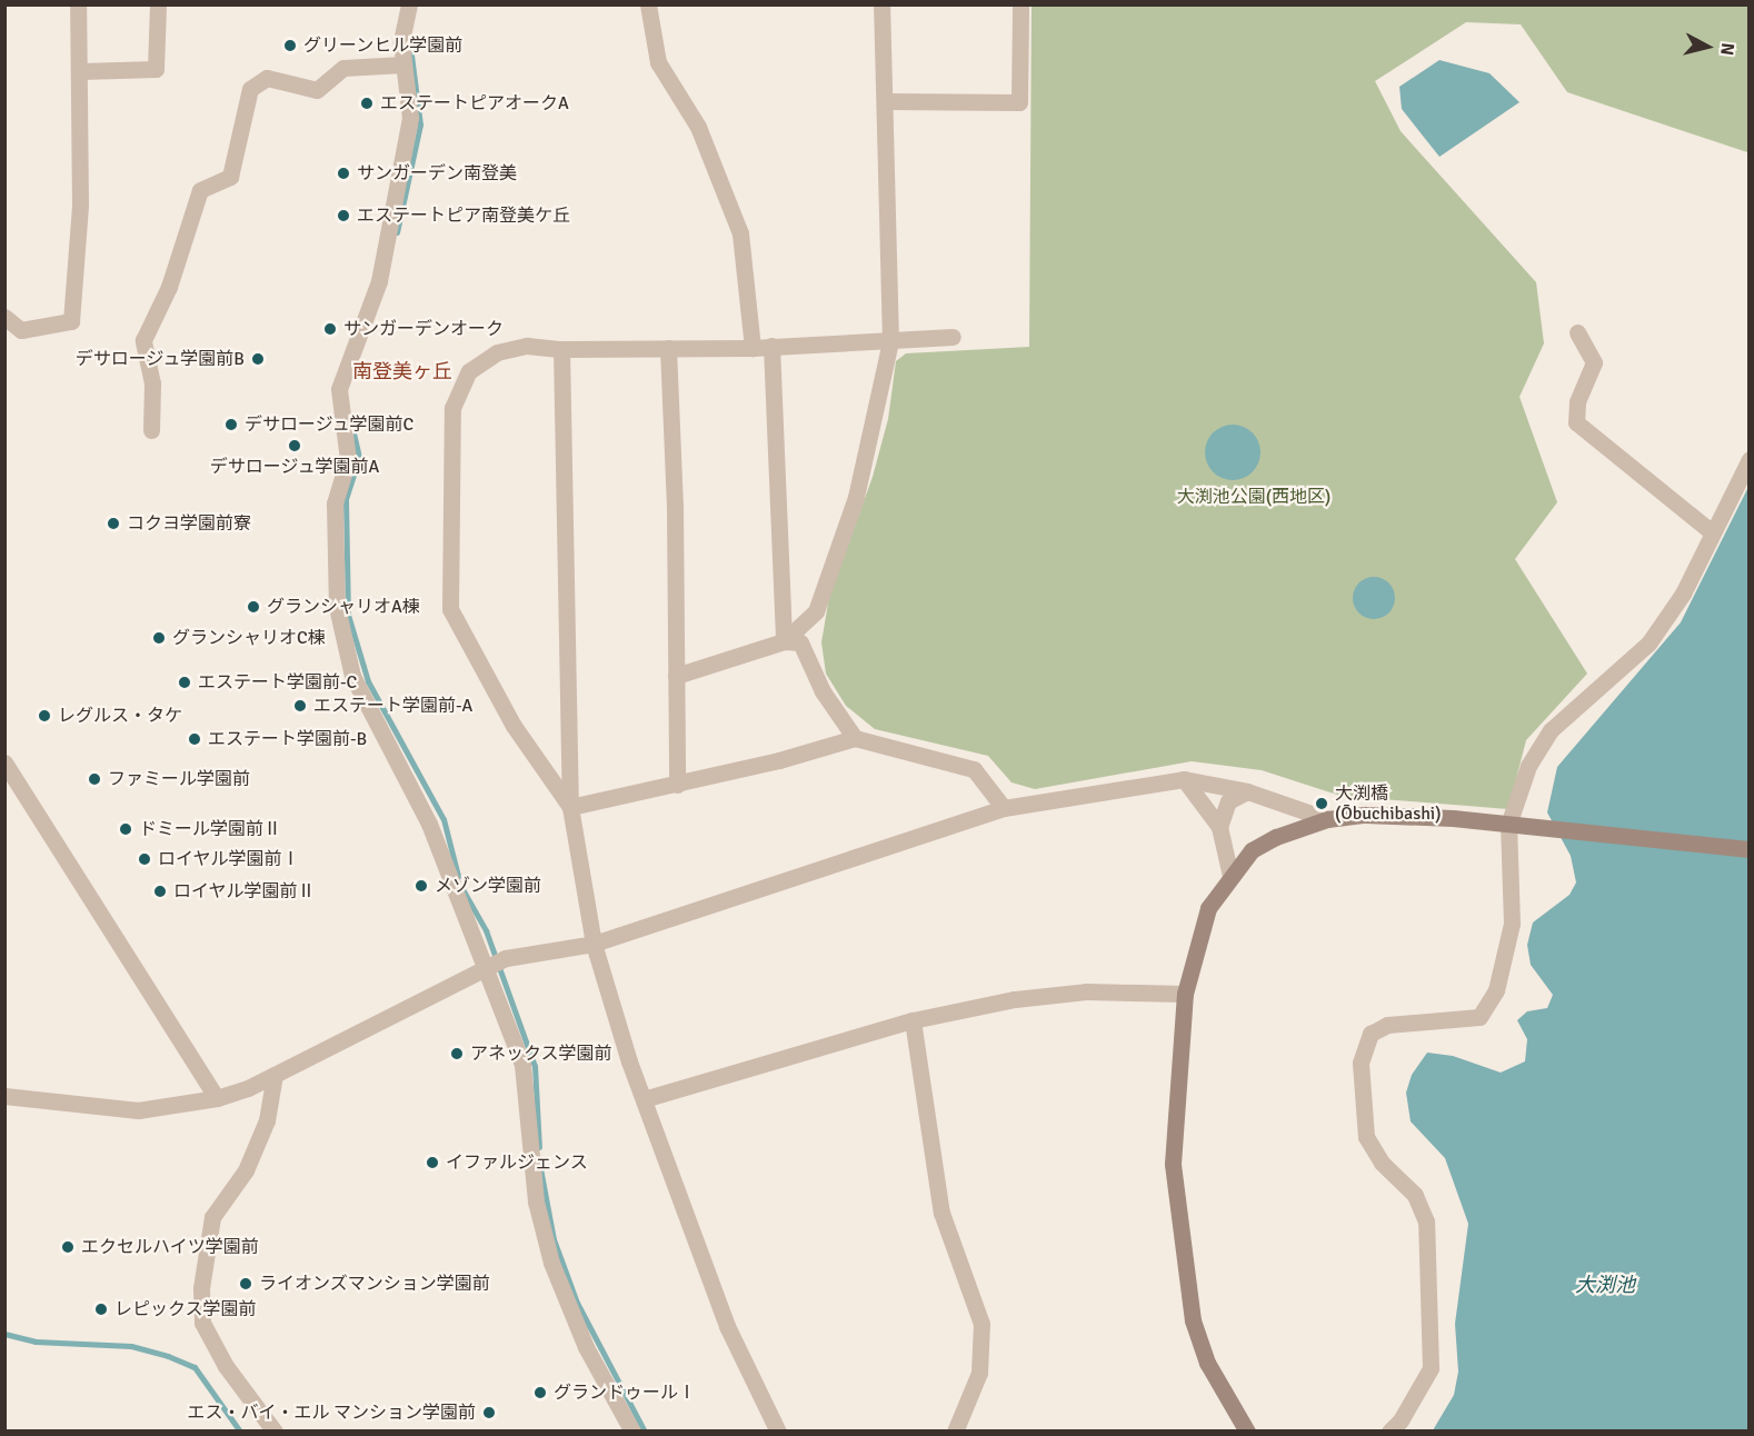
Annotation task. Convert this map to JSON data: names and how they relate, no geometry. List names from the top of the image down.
{
  "districts": ["南登美ヶ丘"],
  "water": ["大渕池"],
  "parks": ["大渕池公園(西地区)"],
  "places": [
    "グリーンヒル学園前",
    "エステートピアオークA",
    "サンガーデン南登美",
    "エステートピア南登美ケ丘",
    "サンガーデンオーク",
    "デサロージュ学園前B",
    "デサロージュ学園前C",
    "デサロージュ学園前A",
    "コクヨ学園前寮",
    "グランシャリオA棟",
    "グランシャリオC棟",
    "エステート学園前-C",
    "エステート学園前-A",
    "レグルス・タケ",
    "エステート学園前-B",
    "ファミール学園前",
    "大渕橋 (Ōbuchibashi)",
    "ドミール学園前Ⅱ",
    "ロイヤル学園前Ⅰ",
    "メゾン学園前",
    "ロイヤル学園前Ⅱ",
    "アネックス学園前",
    "イファルジェンス",
    "エクセルハイツ学園前",
    "ライオンズマンション学園前",
    "レピックス学園前",
    "グランドゥールⅠ",
    "エス・バイ・エル マンション学園前"
  ],
  "north": "right"
}
